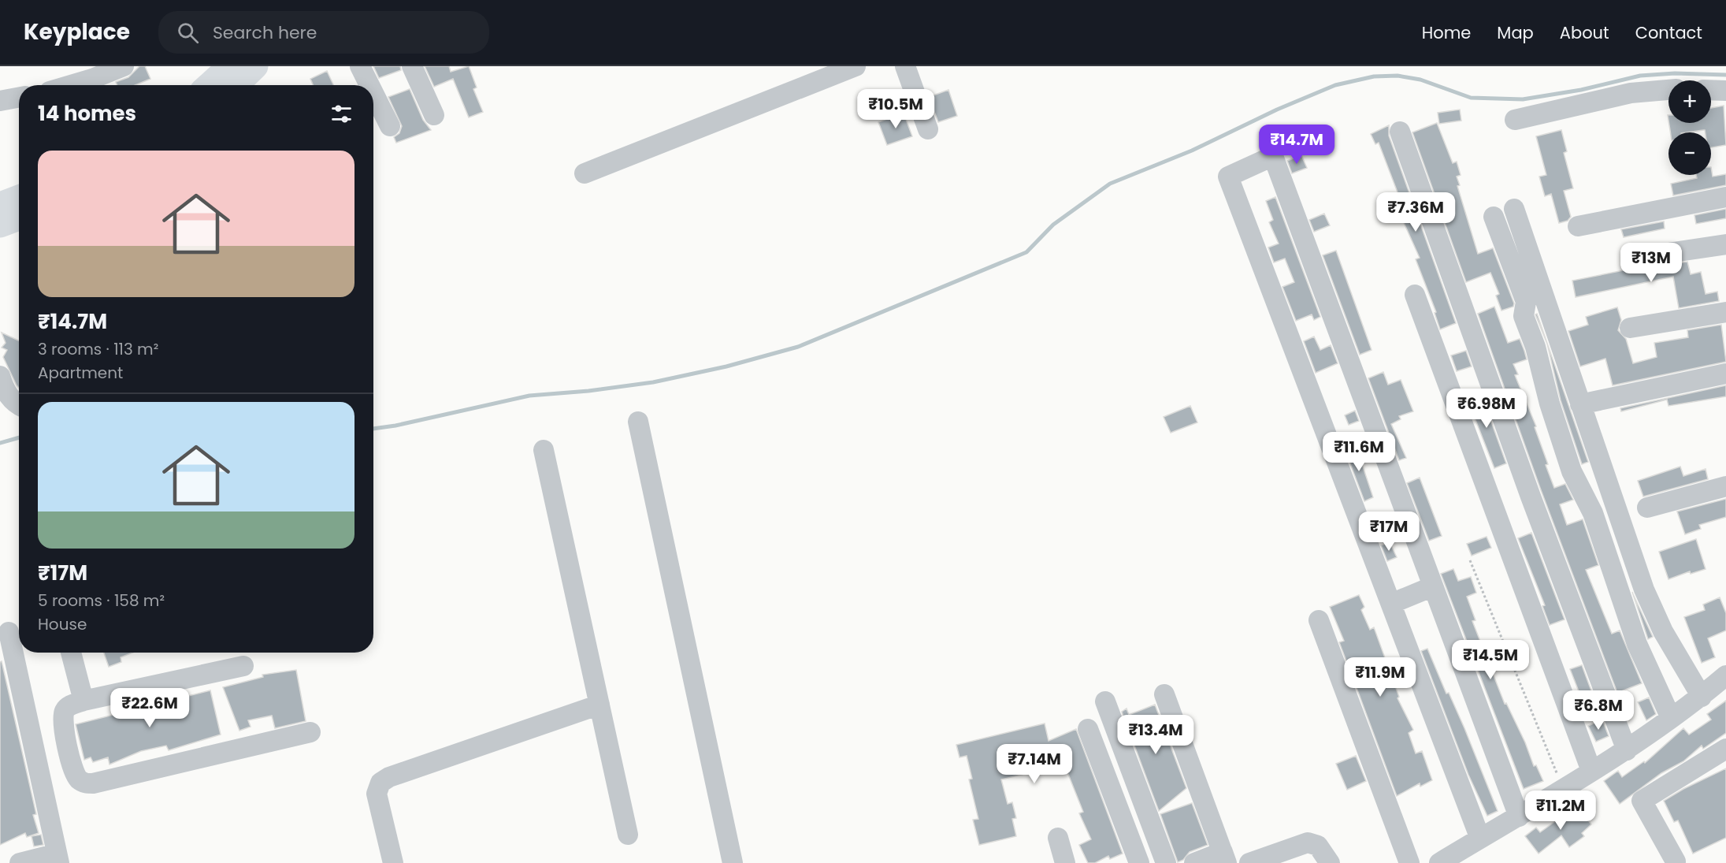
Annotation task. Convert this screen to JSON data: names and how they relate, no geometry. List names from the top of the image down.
{
  "page": {
    "header": "Keyplace",
    "search": "Search here",
    "nav": [
      "Home",
      "Map",
      "About",
      "Contact"
    ],
    "map_buttons": ["+", "−"],
    "heading": "14 homes",
    "price": [
      "₹10.5M",
      "₹14.7M",
      "₹7.36M",
      "₹13M",
      "₹6.98M",
      "₹11.6M",
      "₹17M",
      "₹14.5M",
      "₹11.9M",
      "₹22.6M",
      "₹6.8M",
      "₹13.4M",
      "₹7.14M",
      "₹11.2M"
    ],
    "list": [
      {
        "name": "₹14.7M",
        "note": "3 rooms · 113 m² · Apartment"
      },
      {
        "name": "₹17M",
        "note": "5 rooms · 158 m² · House"
      }
    ]
  }
}
